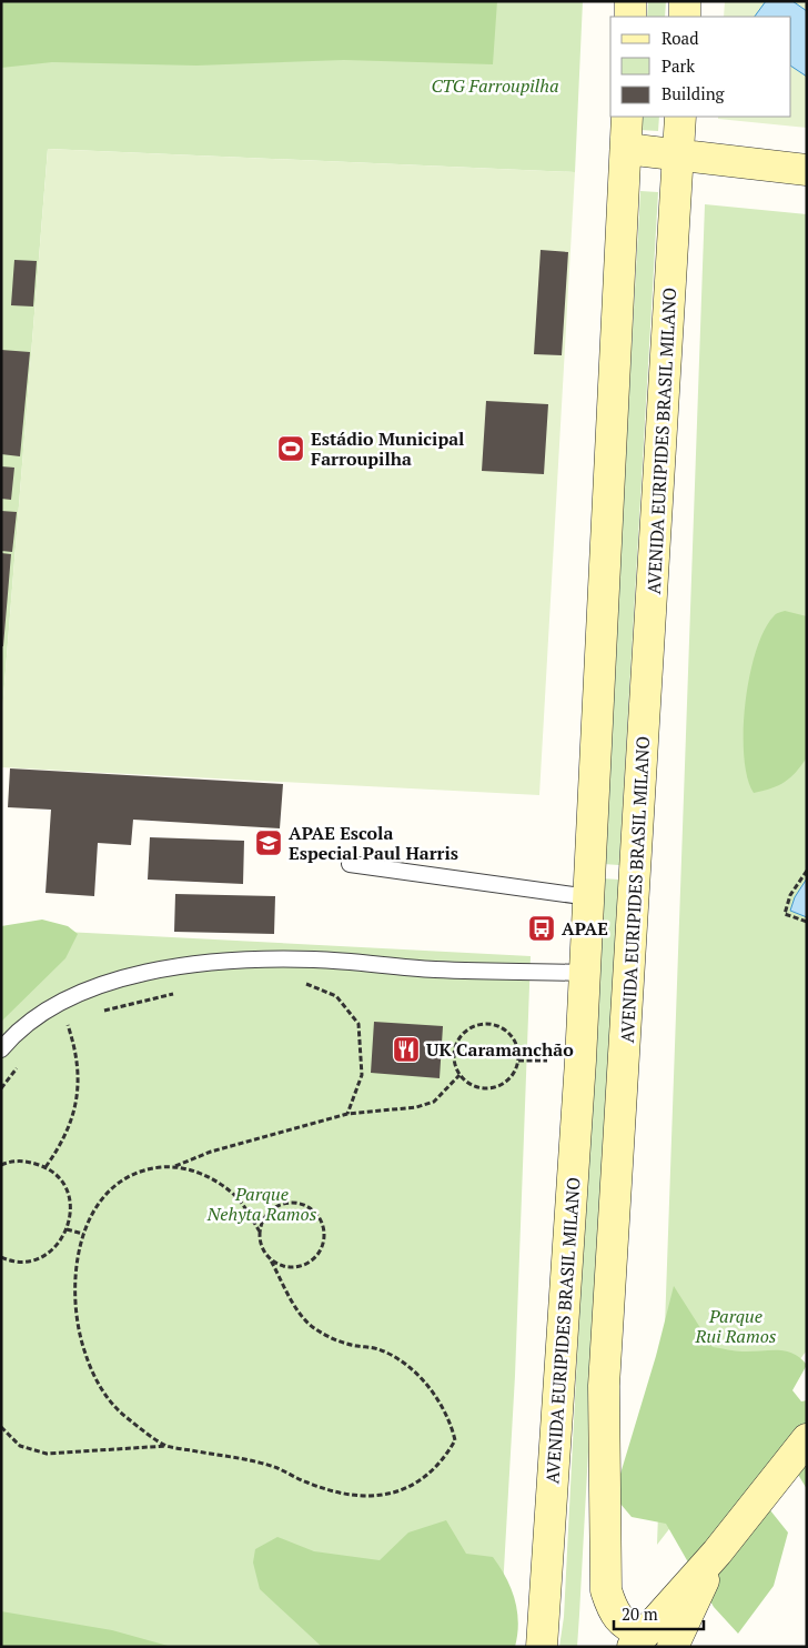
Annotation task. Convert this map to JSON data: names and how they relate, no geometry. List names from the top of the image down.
{
  "streets": {
    "main road": ["AVENIDA EURIPIDES BRASIL MILANO"]
  },
  "parks": ["CTG Farroupilha", "Parque Nehyta Ramos", "Parque Rui Ramos"],
  "places": {
    "sports": ["Estádio Municipal Farroupilha"],
    "school or university": ["APAE Escola Especial Paul Harris"],
    "bus stop": ["APAE"],
    "restaurant": ["UK Caramanchão"]
  },
  "legend": ["Road", "Park", "Building"],
  "scale_bar": "20 m"
}
